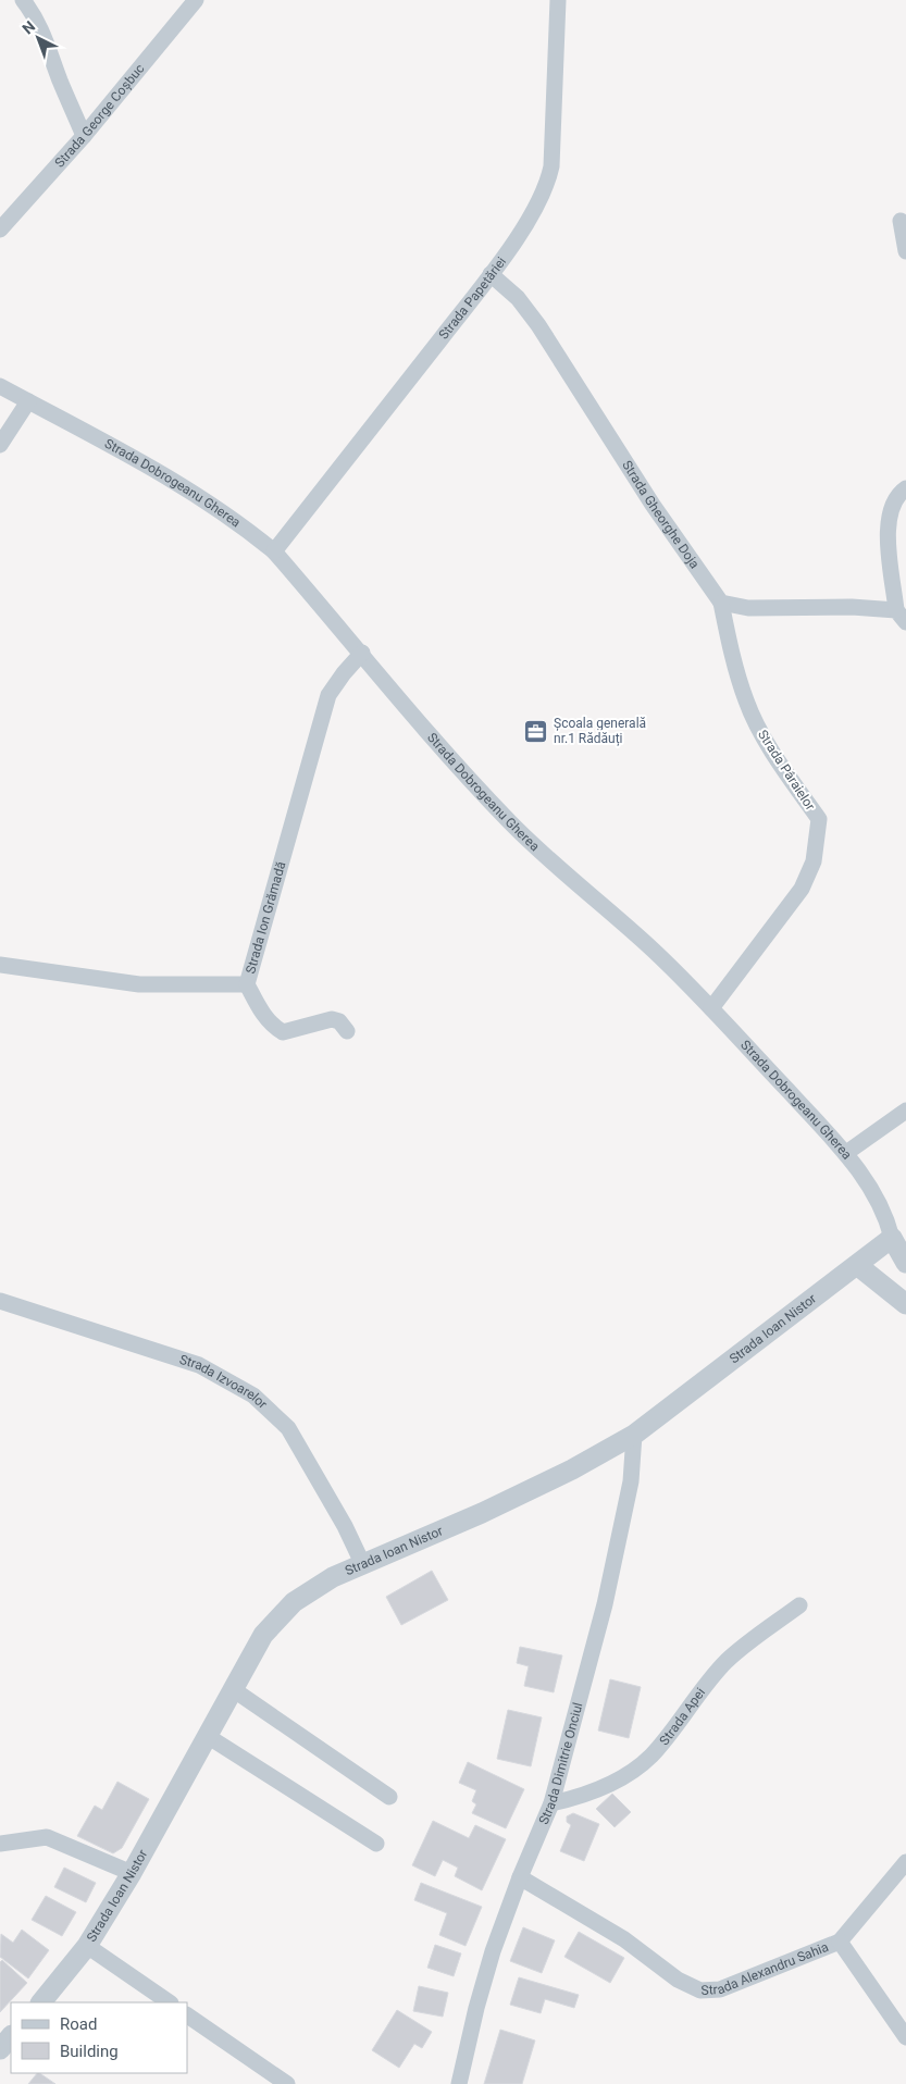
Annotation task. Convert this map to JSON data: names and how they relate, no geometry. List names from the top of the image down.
{
  "streets": {
    "street": [
      "Strada George Coșbuc",
      "Strada Papetăriei",
      "Strada Dobrogeanu Gherea",
      "Strada Gheorghe Doja",
      "Strada Pâraielor",
      "Strada Ion Grămadă",
      "Strada Ioan Nistor",
      "Strada Izvoarelor",
      "Strada Apei",
      "Strada Dimitrie Onciul",
      "Strada Alexandru Sahia"
    ]
  },
  "crossings": [
    ["Strada Papetăriei", "Strada Dobrogeanu Gherea"],
    ["Strada Papetăriei", "Strada Gheorghe Doja"],
    ["Strada Dobrogeanu Gherea", "Strada Pâraielor"],
    ["Strada Dobrogeanu Gherea", "Strada Ion Grămadă"],
    ["Strada Dobrogeanu Gherea", "Strada Ioan Nistor"],
    ["Strada Gheorghe Doja", "Strada Pâraielor"],
    ["Strada Ioan Nistor", "Strada Izvoarelor"],
    ["Strada Ioan Nistor", "Strada Dimitrie Onciul"],
    ["Strada Apei", "Strada Dimitrie Onciul"],
    ["Strada Dimitrie Onciul", "Strada Alexandru Sahia"]
  ],
  "places": {
    "office": ["Școala generală nr.1 Rădăuți"]
  },
  "legend": ["Road", "Building"],
  "north": "top left"
}
